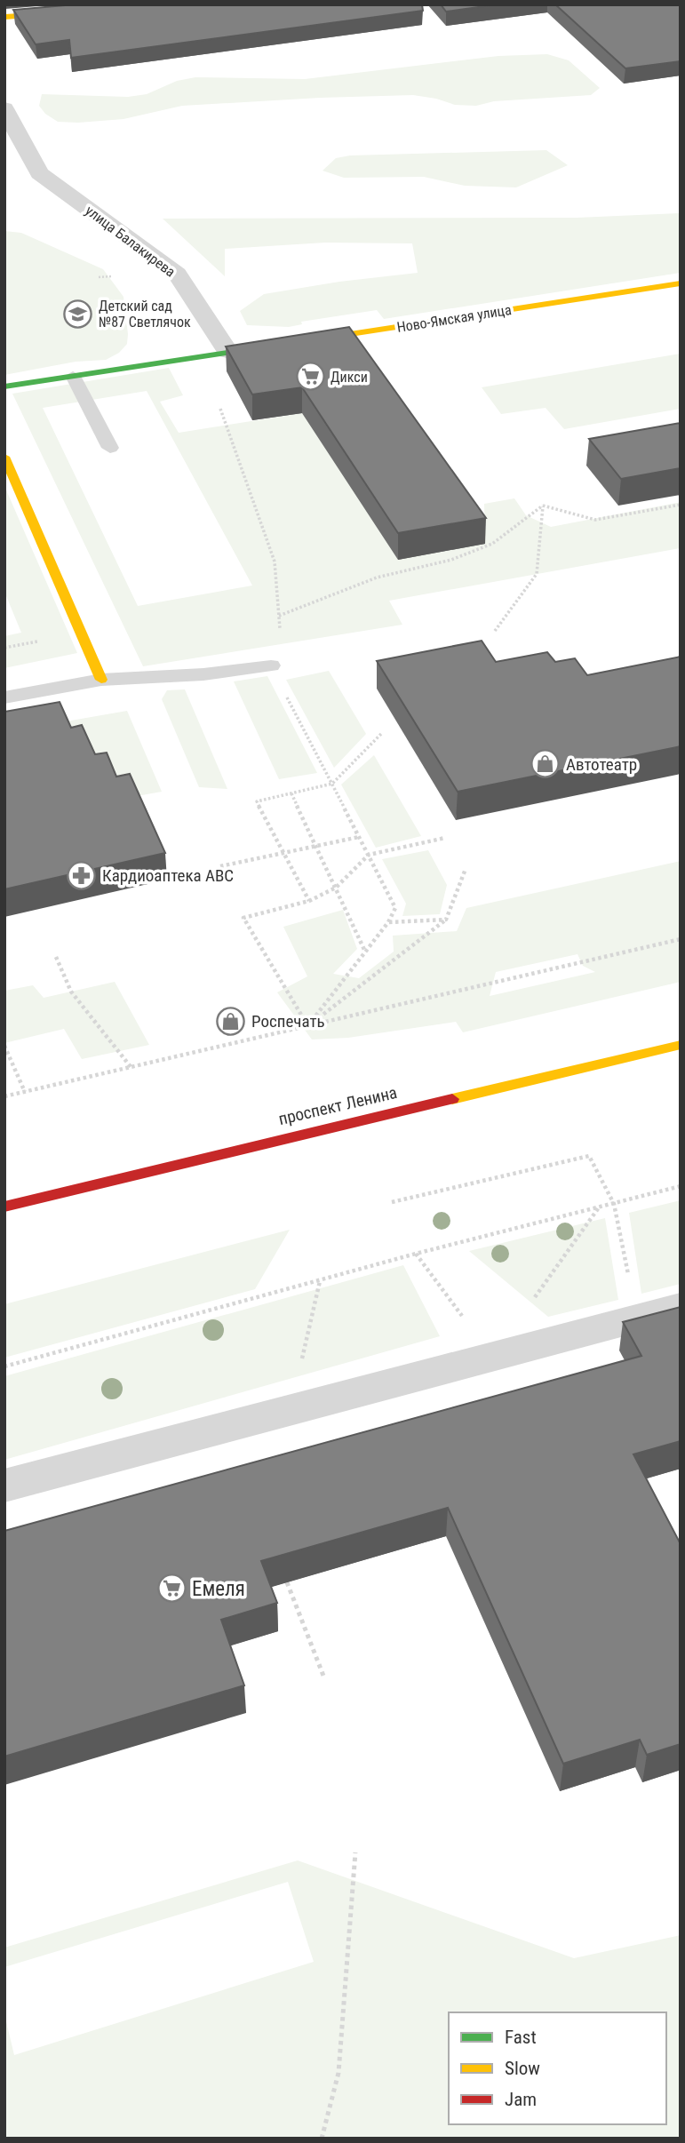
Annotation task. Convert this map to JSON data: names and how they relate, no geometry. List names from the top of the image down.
{
  "streets": {
    "street": ["улица Балакирева", "Ново-Ямская улица", "проспект Ленина"]
  },
  "crossings": [
    ["улица Балакирева", "Ново-Ямская улица"]
  ],
  "places": {
    "school or university": ["Детский сад №87 Светлячок"],
    "supermarket": ["Дикси", "Емеля"],
    "shop": ["Автотеатр", "Роспечать"],
    "pharmacy": ["Кардиоаптека ABC"]
  },
  "legend": ["Fast", "Slow", "Jam"]
}
